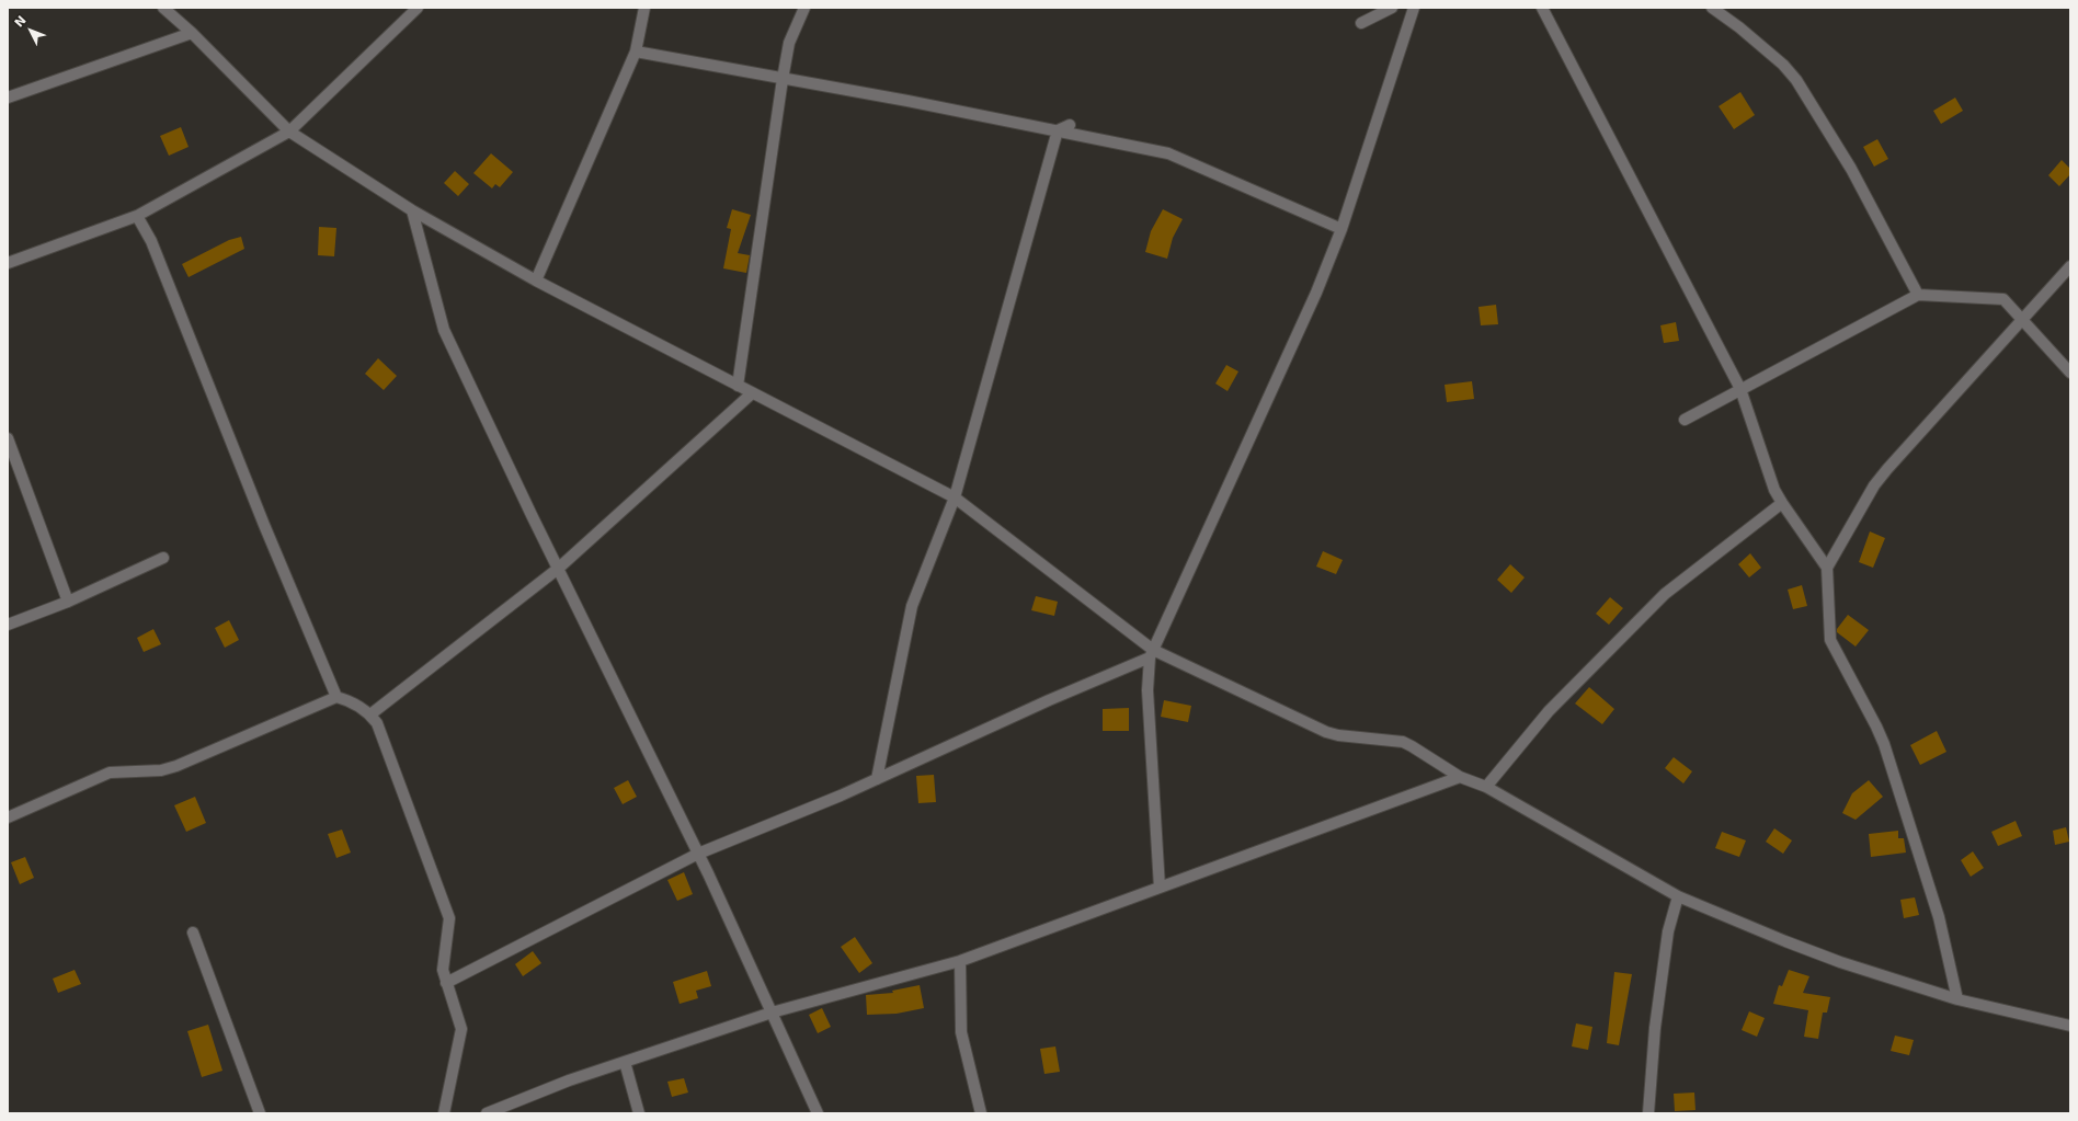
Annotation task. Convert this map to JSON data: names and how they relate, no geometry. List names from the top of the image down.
{
  "north": "top left"
}
